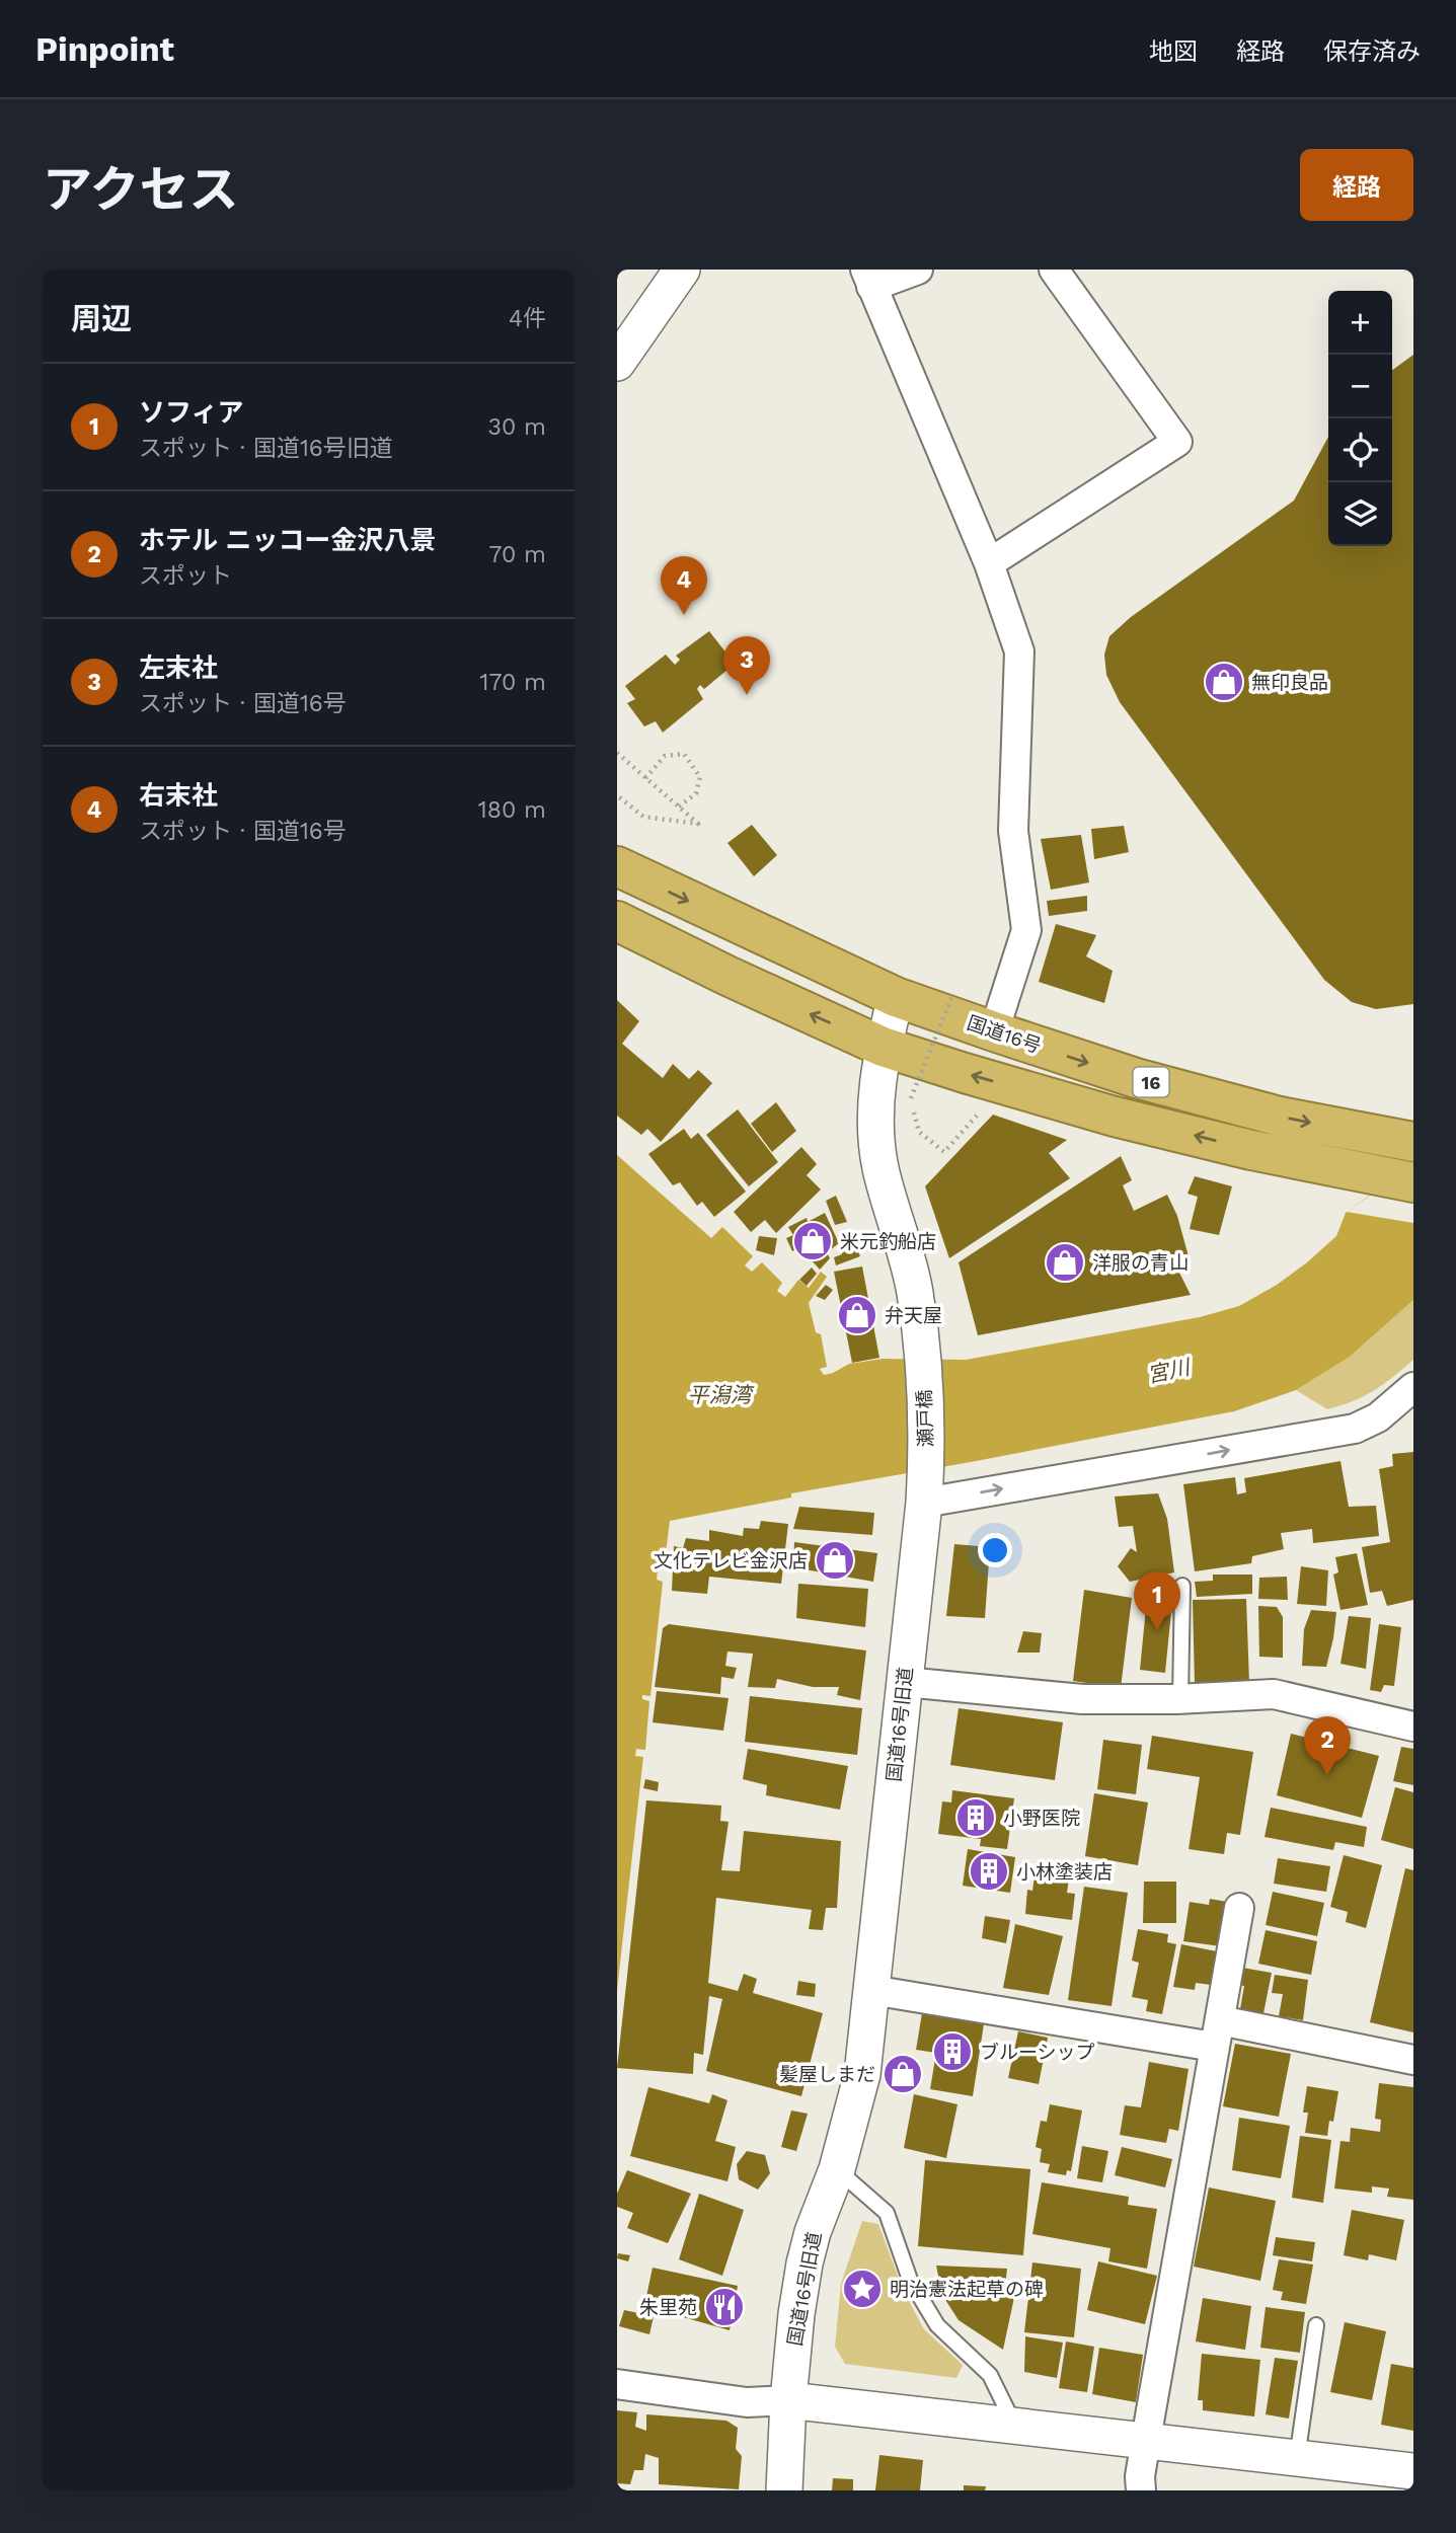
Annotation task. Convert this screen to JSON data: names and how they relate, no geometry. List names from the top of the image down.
{
  "streets": {
    "highway": ["国道16号", "16"],
    "street": ["瀬戸橋", "国道16号旧道"]
  },
  "crossings": [
    ["16", "瀬戸橋"],
    ["瀬戸橋", "国道16号旧道"]
  ],
  "water": ["宮川", "平潟湾"],
  "places": {
    "shop": [
      "無印良品",
      "米元釣船店",
      "洋服の青山",
      "弁天屋",
      "文化テレビ金沢店",
      "髪屋しまだ"
    ],
    "building": ["小野医院", "小林塗装店", "ブルーシップ"],
    "place": ["明治憲法起草の碑"],
    "restaurant": ["朱里苑"]
  },
  "page": {
    "header": "Pinpoint",
    "nav": ["地図", "経路", "保存済み"],
    "title": "アクセス",
    "buttons": "経路",
    "heading": ["周辺", "4件"],
    "map_buttons": ["+", "−"],
    "list": [
      {
        "mark": "1",
        "name": "ソフィア",
        "note": "スポット · 国道16号旧道",
        "value": "30 m"
      },
      {
        "mark": "2",
        "name": "ホテル ニッコー金沢八景",
        "note": "スポット",
        "value": "70 m"
      },
      {
        "mark": "3",
        "name": "左末社",
        "note": "スポット · 国道16号",
        "value": "170 m"
      },
      {
        "mark": "4",
        "name": "右末社",
        "note": "スポット · 国道16号",
        "value": "180 m"
      }
    ],
    "pins": [
      "4",
      "3",
      "1",
      "2"
    ]
  }
}
